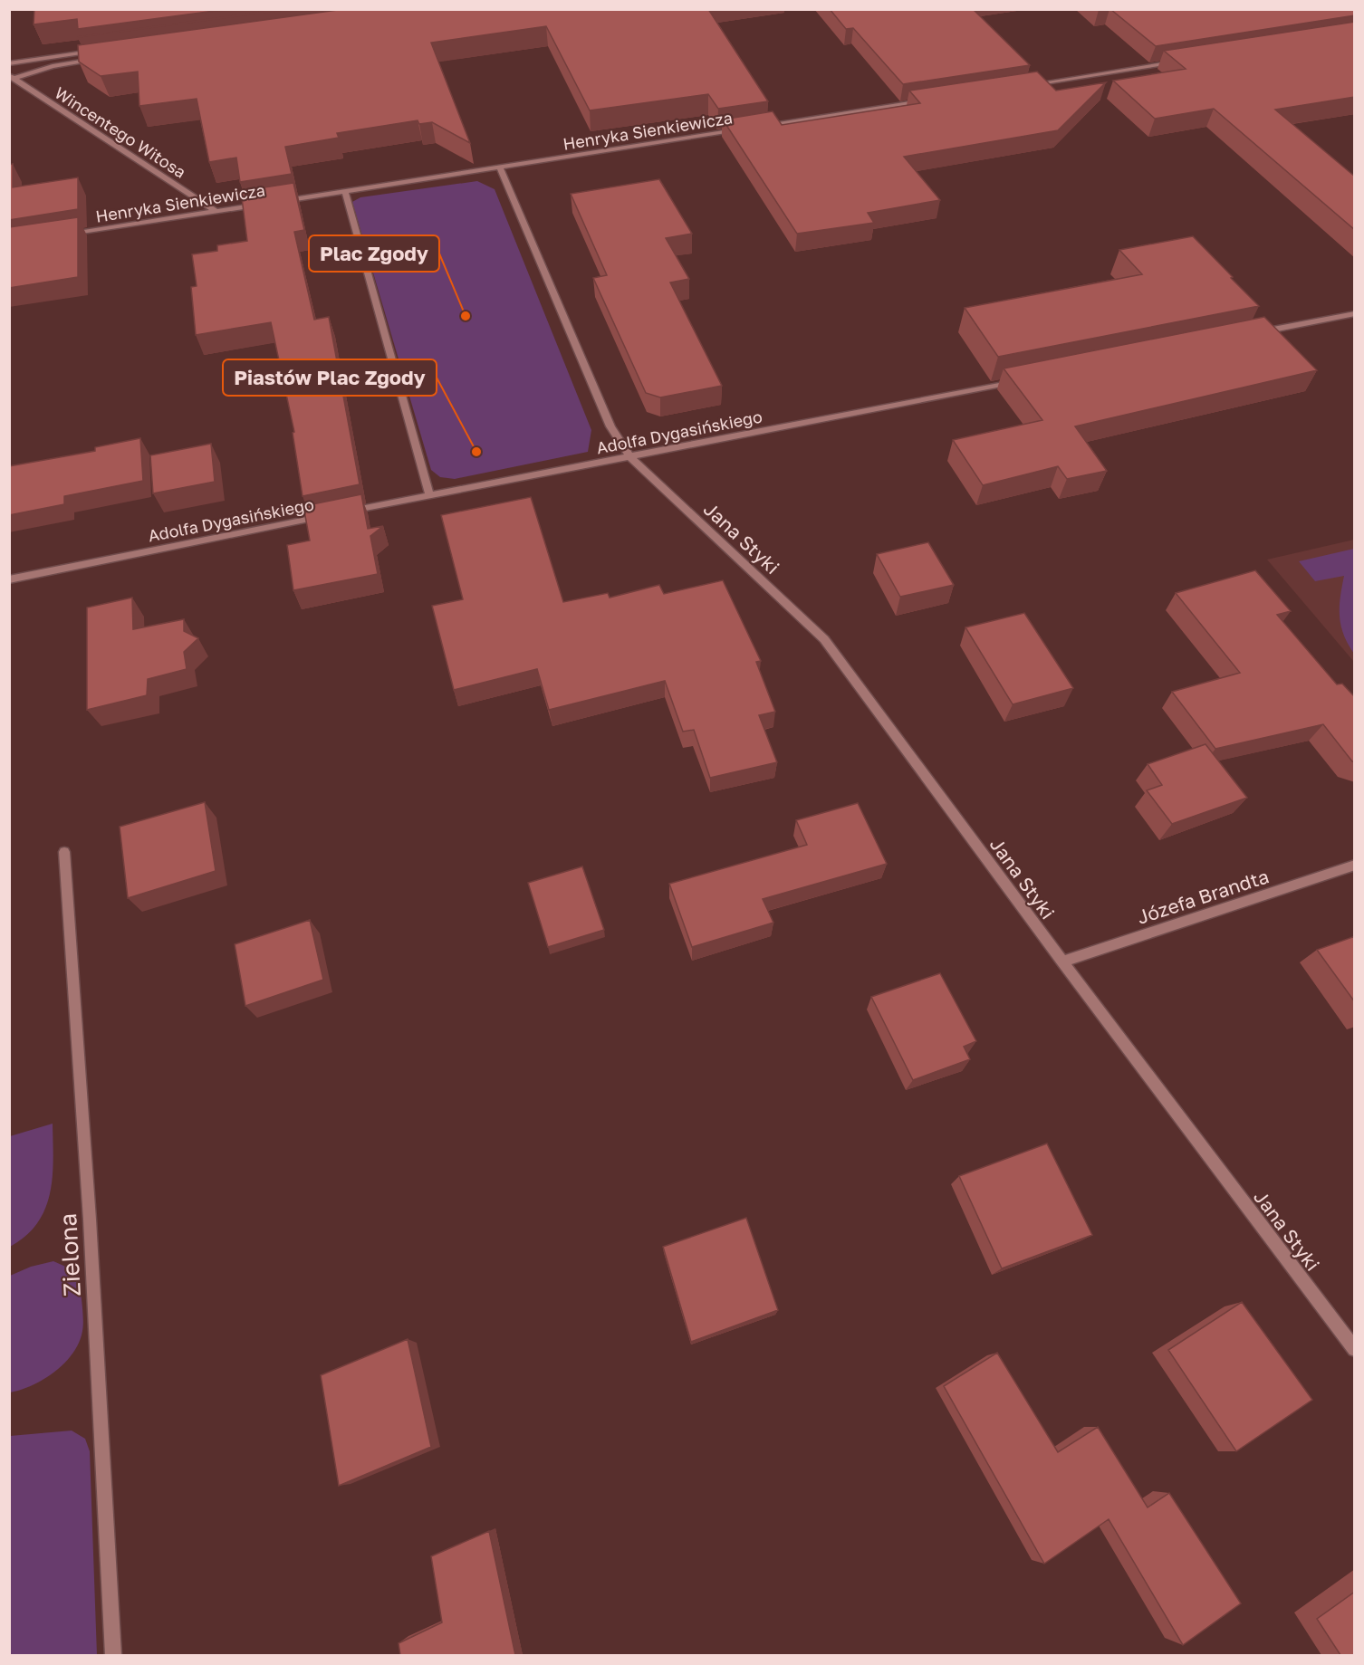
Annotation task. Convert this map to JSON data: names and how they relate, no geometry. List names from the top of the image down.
{
  "streets": {
    "street": [
      "Henryka Sienkiewicza",
      "Wincentego Witosa",
      "Adolfa Dygasińskiego",
      "Jana Styki",
      "Józefa Brandta",
      "Zielona"
    ]
  },
  "crossings": [
    ["Henryka Sienkiewicza", "Wincentego Witosa"],
    ["Henryka Sienkiewicza", "Jana Styki"],
    ["Adolfa Dygasińskiego", "Jana Styki"],
    ["Jana Styki", "Józefa Brandta"]
  ],
  "places": ["Plac Zgody", "Piastów Plac Zgody"]
}
